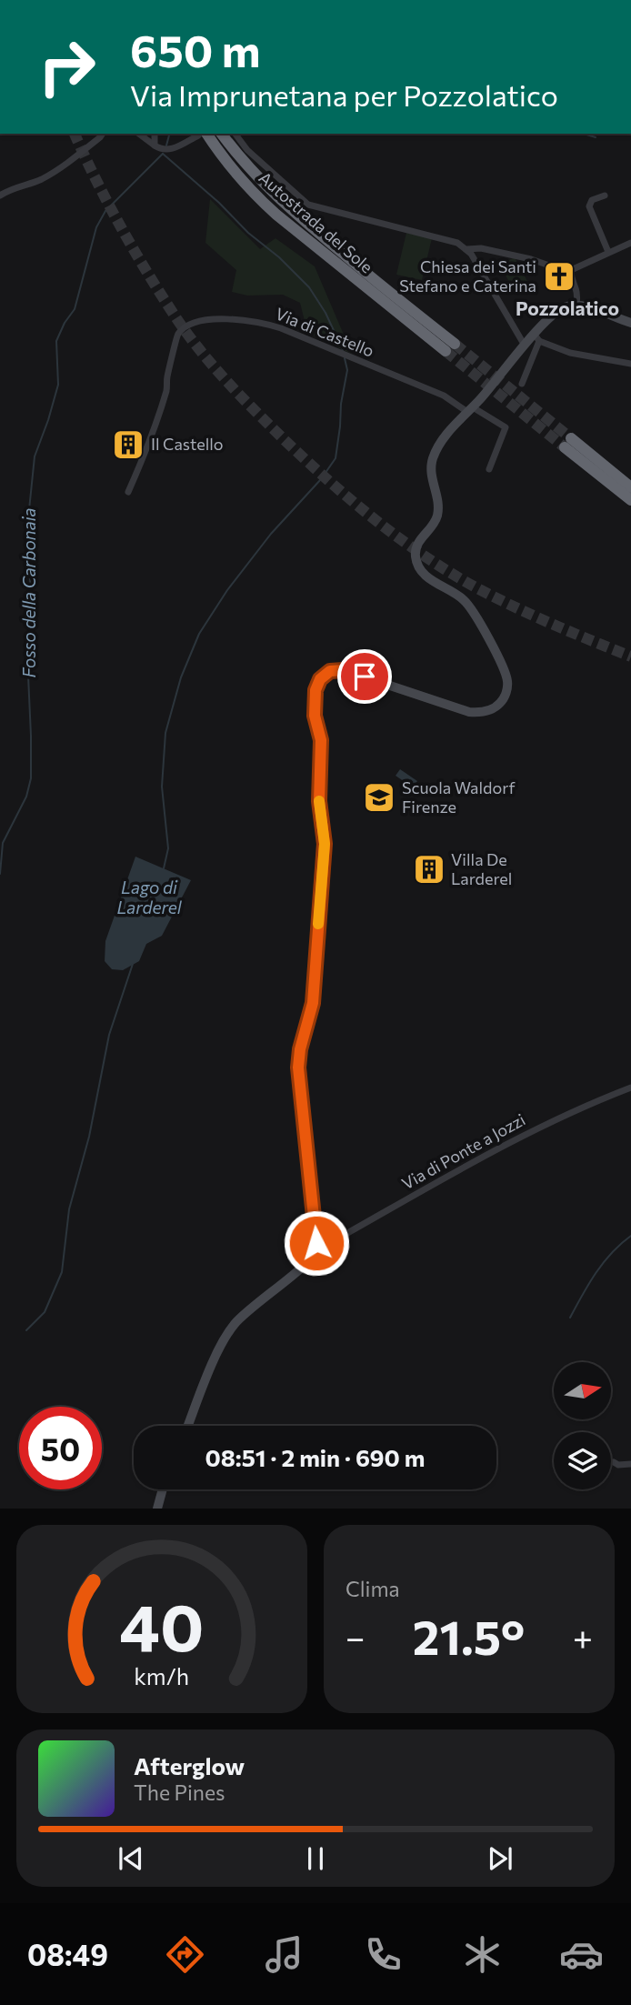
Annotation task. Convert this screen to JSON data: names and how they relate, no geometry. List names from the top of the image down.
{
  "streets": {
    "highway": ["Autostrada del Sole"],
    "street": ["Via di Castello", "Via di Ponte a Jozzi"]
  },
  "districts": ["Pozzolatico"],
  "water": ["Fosso della Carbonaia", "Lago di Larderel"],
  "places": {
    "church": ["Chiesa dei Santi Stefano e Caterina"],
    "building": ["Il Castello", "Villa De Larderel"],
    "school or university": ["Scuola Waldorf Firenze"]
  },
  "north": "right",
  "page": {
    "turn": ["650 m", "Via Imprunetana per Pozzolatico"],
    "limit": "50",
    "trip": "08:51 · 2 min · 690 m",
    "tile": "Clima",
    "heat": ["−", "21.5°", "+"],
    "song": ["Afterglow", "The Pines"],
    "tabs": "08:49",
    "gauge": ["40", "km/h"]
  }
}
